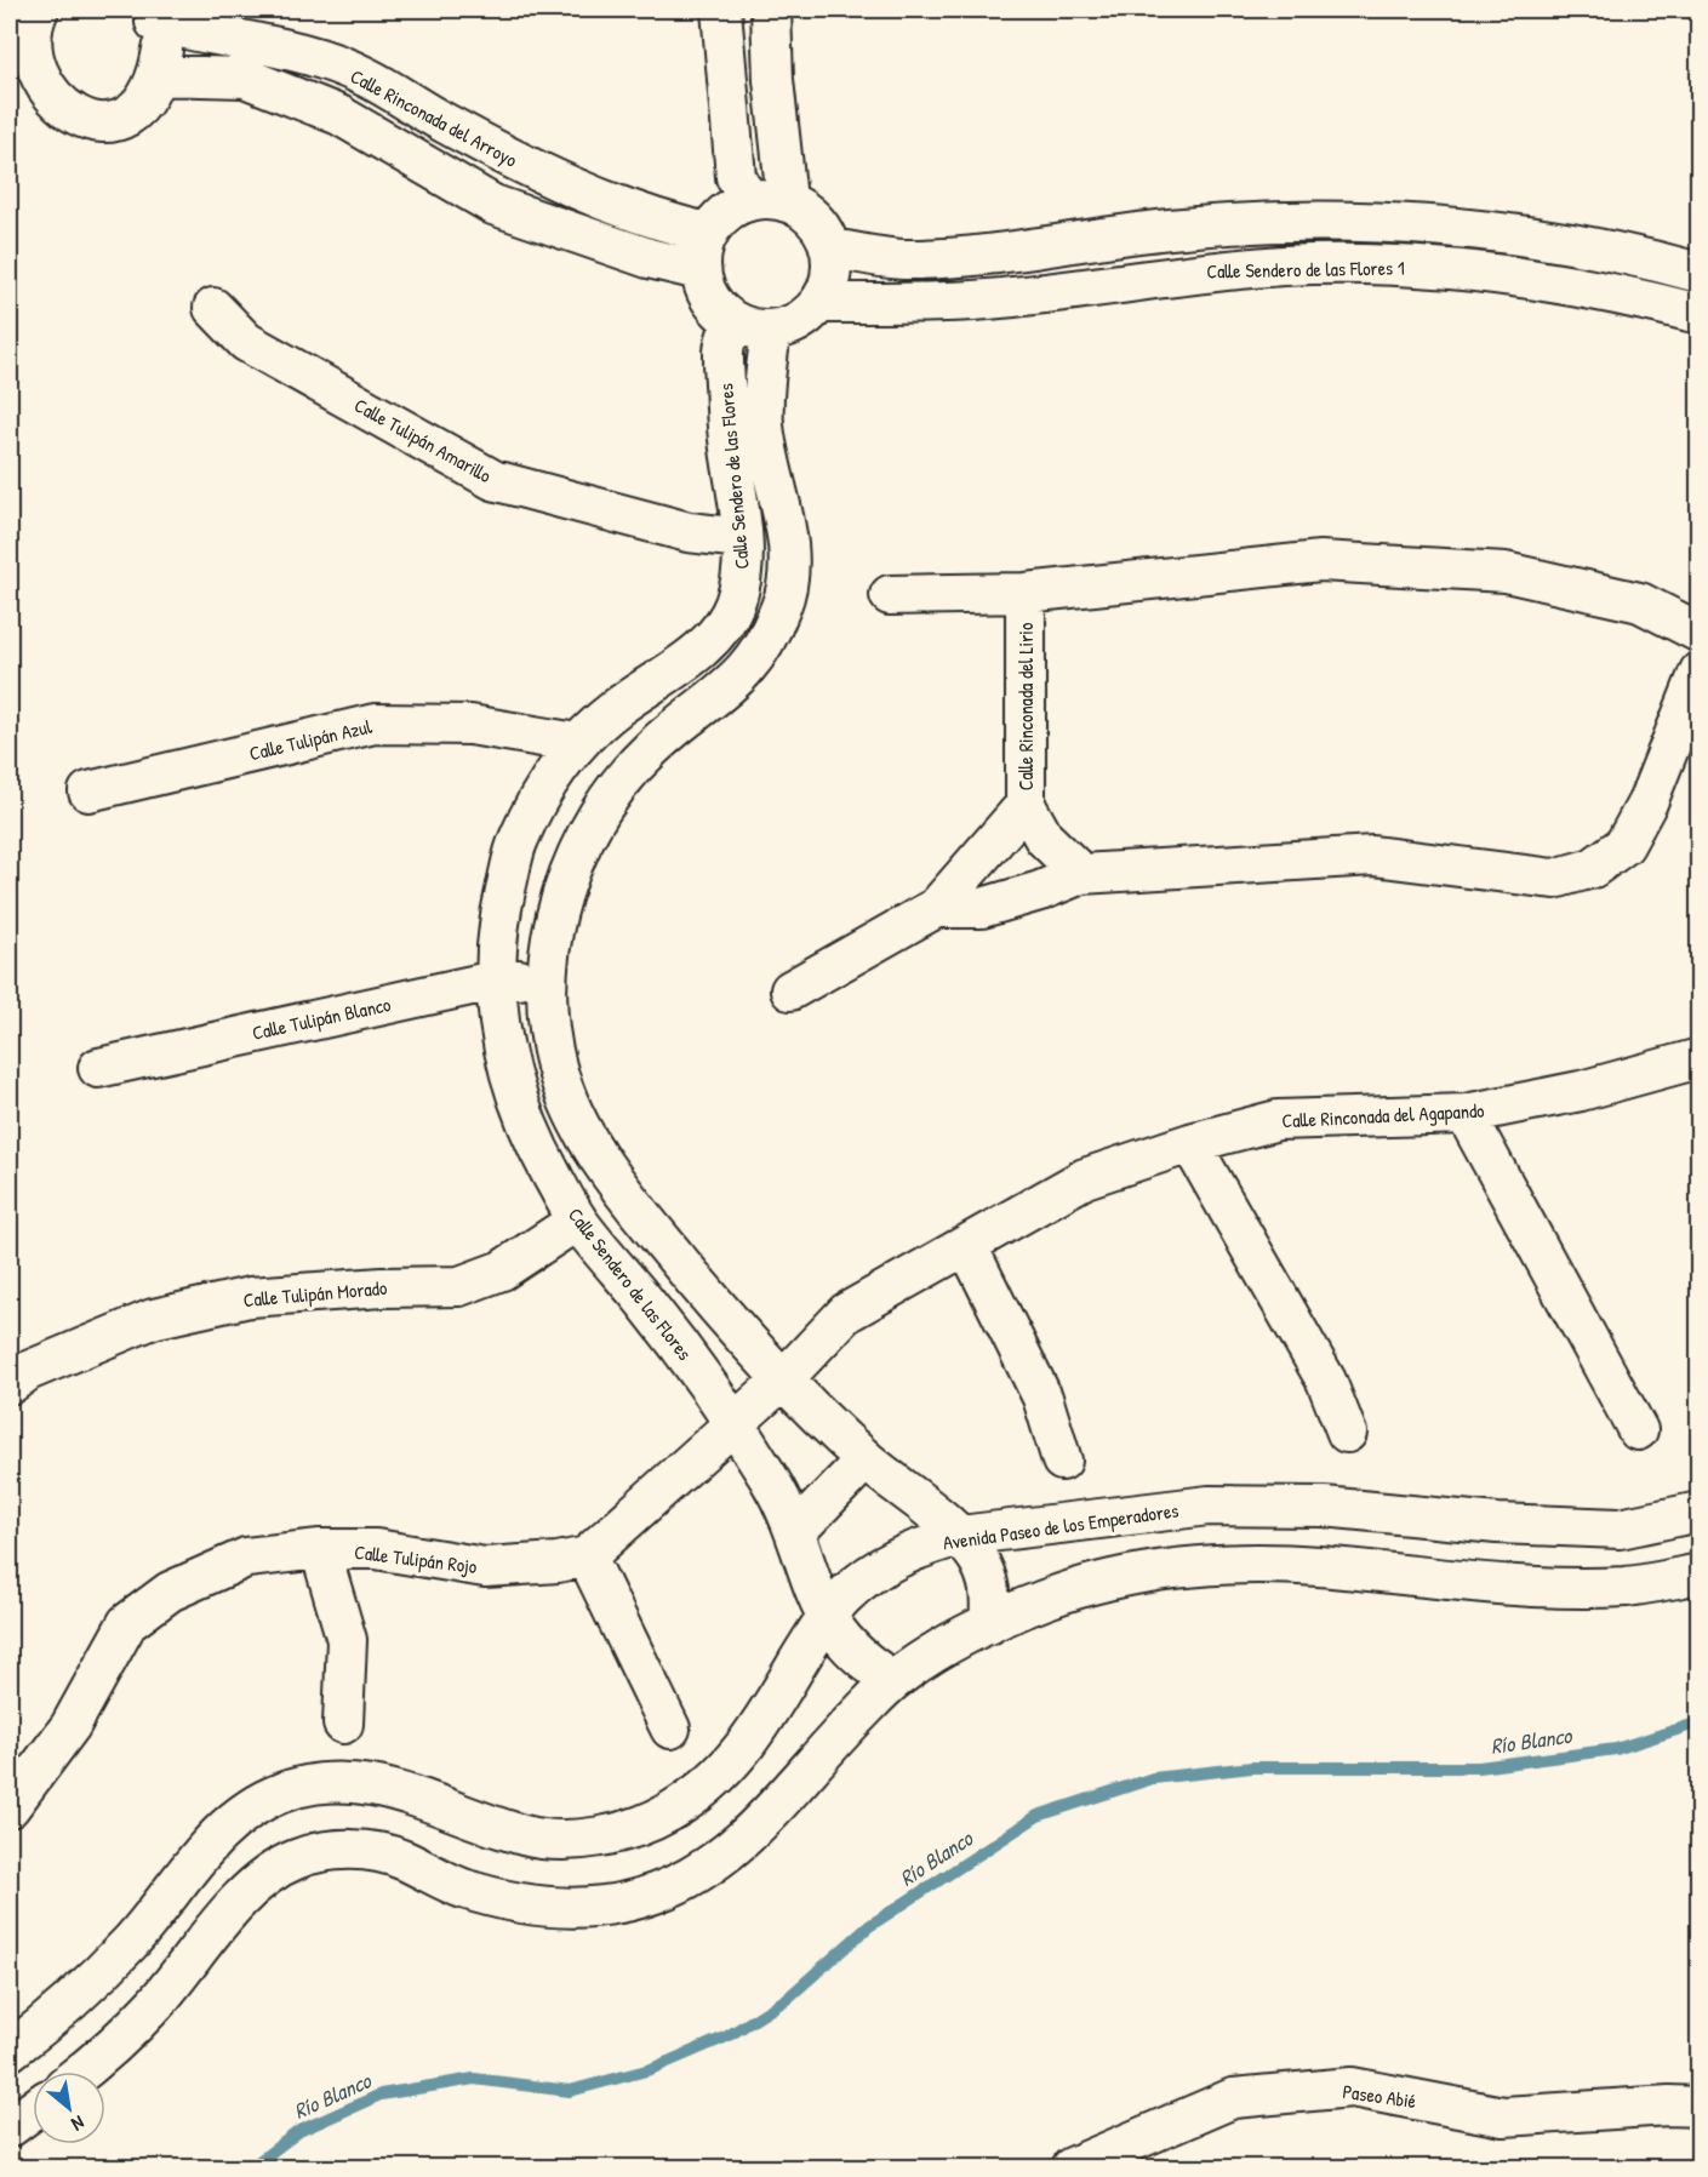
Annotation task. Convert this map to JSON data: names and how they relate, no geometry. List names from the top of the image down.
{
  "streets": {
    "street": [
      "Calle Rinconada del Arroyo",
      "Calle Sendero de las Flores 1",
      "Calle Tulipán Amarillo",
      "Calle Sendero de las Flores",
      "Calle Rinconada del Lirio",
      "Calle Tulipán Azul",
      "Calle Tulipán Blanco",
      "Calle Rinconada del Agapando",
      "Calle Tulipán Morado",
      "Avenida Paseo de los Emperadores",
      "Calle Tulipán Rojo",
      "Paseo Abié"
    ]
  },
  "crossings": [
    ["Calle Rinconada del Arroyo", "Calle Sendero de las Flores 1"],
    ["Calle Rinconada del Arroyo", "Calle Sendero de las Flores"],
    ["Calle Sendero de las Flores 1", "Calle Sendero de las Flores"],
    ["Calle Tulipán Amarillo", "Calle Sendero de las Flores"],
    ["Calle Sendero de las Flores", "Calle Tulipán Azul"],
    ["Calle Sendero de las Flores", "Calle Tulipán Blanco"],
    ["Calle Sendero de las Flores", "Calle Rinconada del Agapando"],
    ["Calle Sendero de las Flores", "Calle Tulipán Morado"],
    ["Calle Sendero de las Flores", "Avenida Paseo de los Emperadores"]
  ],
  "water": ["Río Blanco"],
  "north": "bottom right"
}
